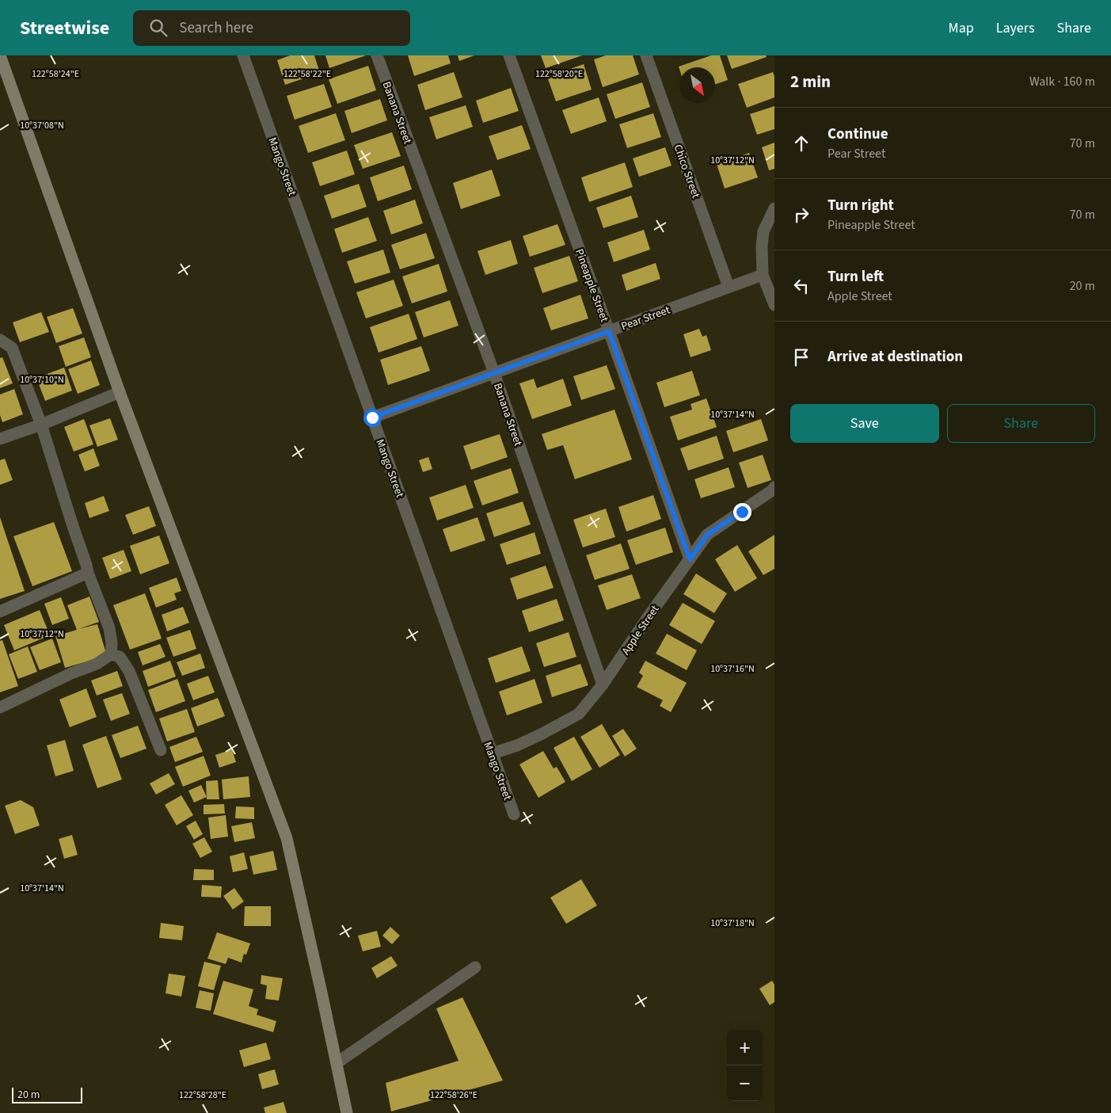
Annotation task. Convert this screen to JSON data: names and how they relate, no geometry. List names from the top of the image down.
{
  "streets": {
    "street": [
      "Banana Street",
      "Mango Street",
      "Chico Street",
      "Pineapple Street",
      "Pear Street",
      "Apple Street"
    ]
  },
  "crossings": [
    ["Banana Street", "Pear Street"],
    ["Banana Street", "Apple Street"],
    ["Mango Street", "Pear Street"],
    ["Mango Street", "Apple Street"],
    ["Chico Street", "Pear Street"],
    ["Pineapple Street", "Pear Street"],
    ["Pineapple Street", "Apple Street"]
  ],
  "scale_bar": "20 m",
  "north": "bottom right",
  "page": {
    "header": "Streetwise",
    "search": "Search here",
    "nav": ["Map", "Layers", "Share"],
    "heading": ["2 min", "Walk · 160 m"],
    "list": [
      ["Continue", "Pear Street", "70 m"],
      ["Turn right", "Pineapple Street", "70 m"],
      ["Turn left", "Apple Street", "20 m"],
      "Arrive at destination"
    ],
    "buttons": ["Save", "Share"],
    "map_buttons": ["+", "−"],
    "scale": "20 m"
  },
  "coordinates": [
    "122°58'24\"E",
    "122°58'22\"E",
    "122°58'20\"E",
    "10°37'08\"N",
    "10°37'12\"N",
    "10°37'10\"N",
    "10°37'14\"N",
    "10°37'16\"N",
    "10°37'18\"N",
    "122°58'28\"E",
    "122°58'26\"E"
  ]
}
